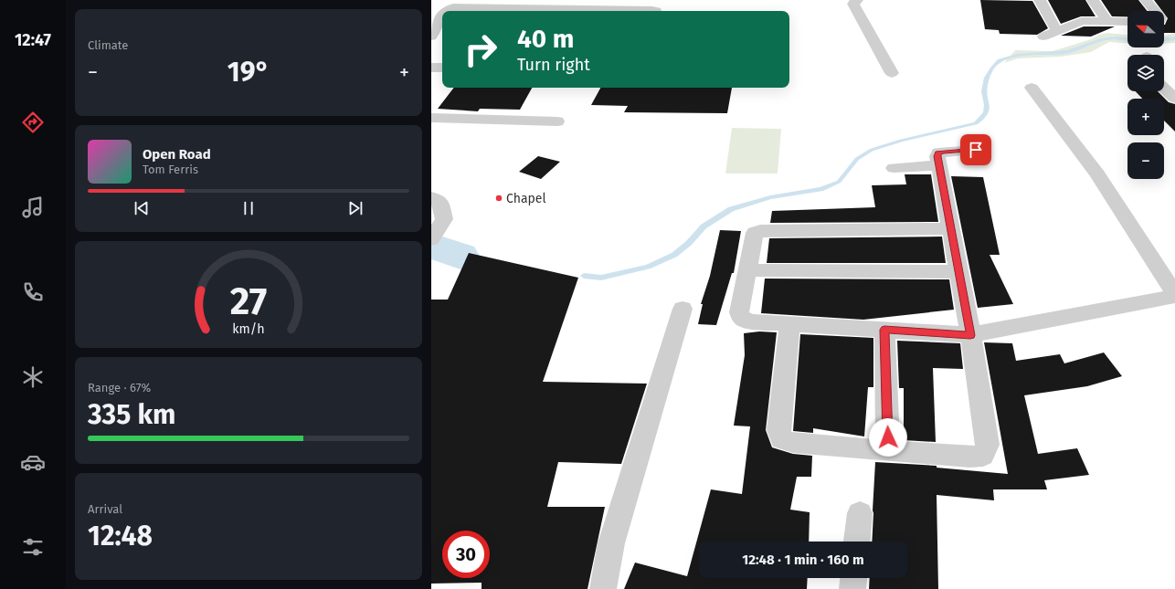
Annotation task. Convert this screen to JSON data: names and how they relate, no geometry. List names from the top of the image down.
{
  "places": ["Chapel"],
  "north": "left",
  "page": {
    "tabs": "12:47",
    "tile": [
      "Climate",
      ["Range · 67%", "335 km"],
      ["Arrival", "12:48"]
    ],
    "map_buttons": ["+", "−"],
    "turn": ["40 m", "Turn right"],
    "heat": ["−", "19°", "+"],
    "song": ["Open Road", "Tom Ferris"],
    "limit": "30",
    "trip": "12:48 · 1 min · 160 m",
    "gauge": ["27", "km/h"]
  }
}
